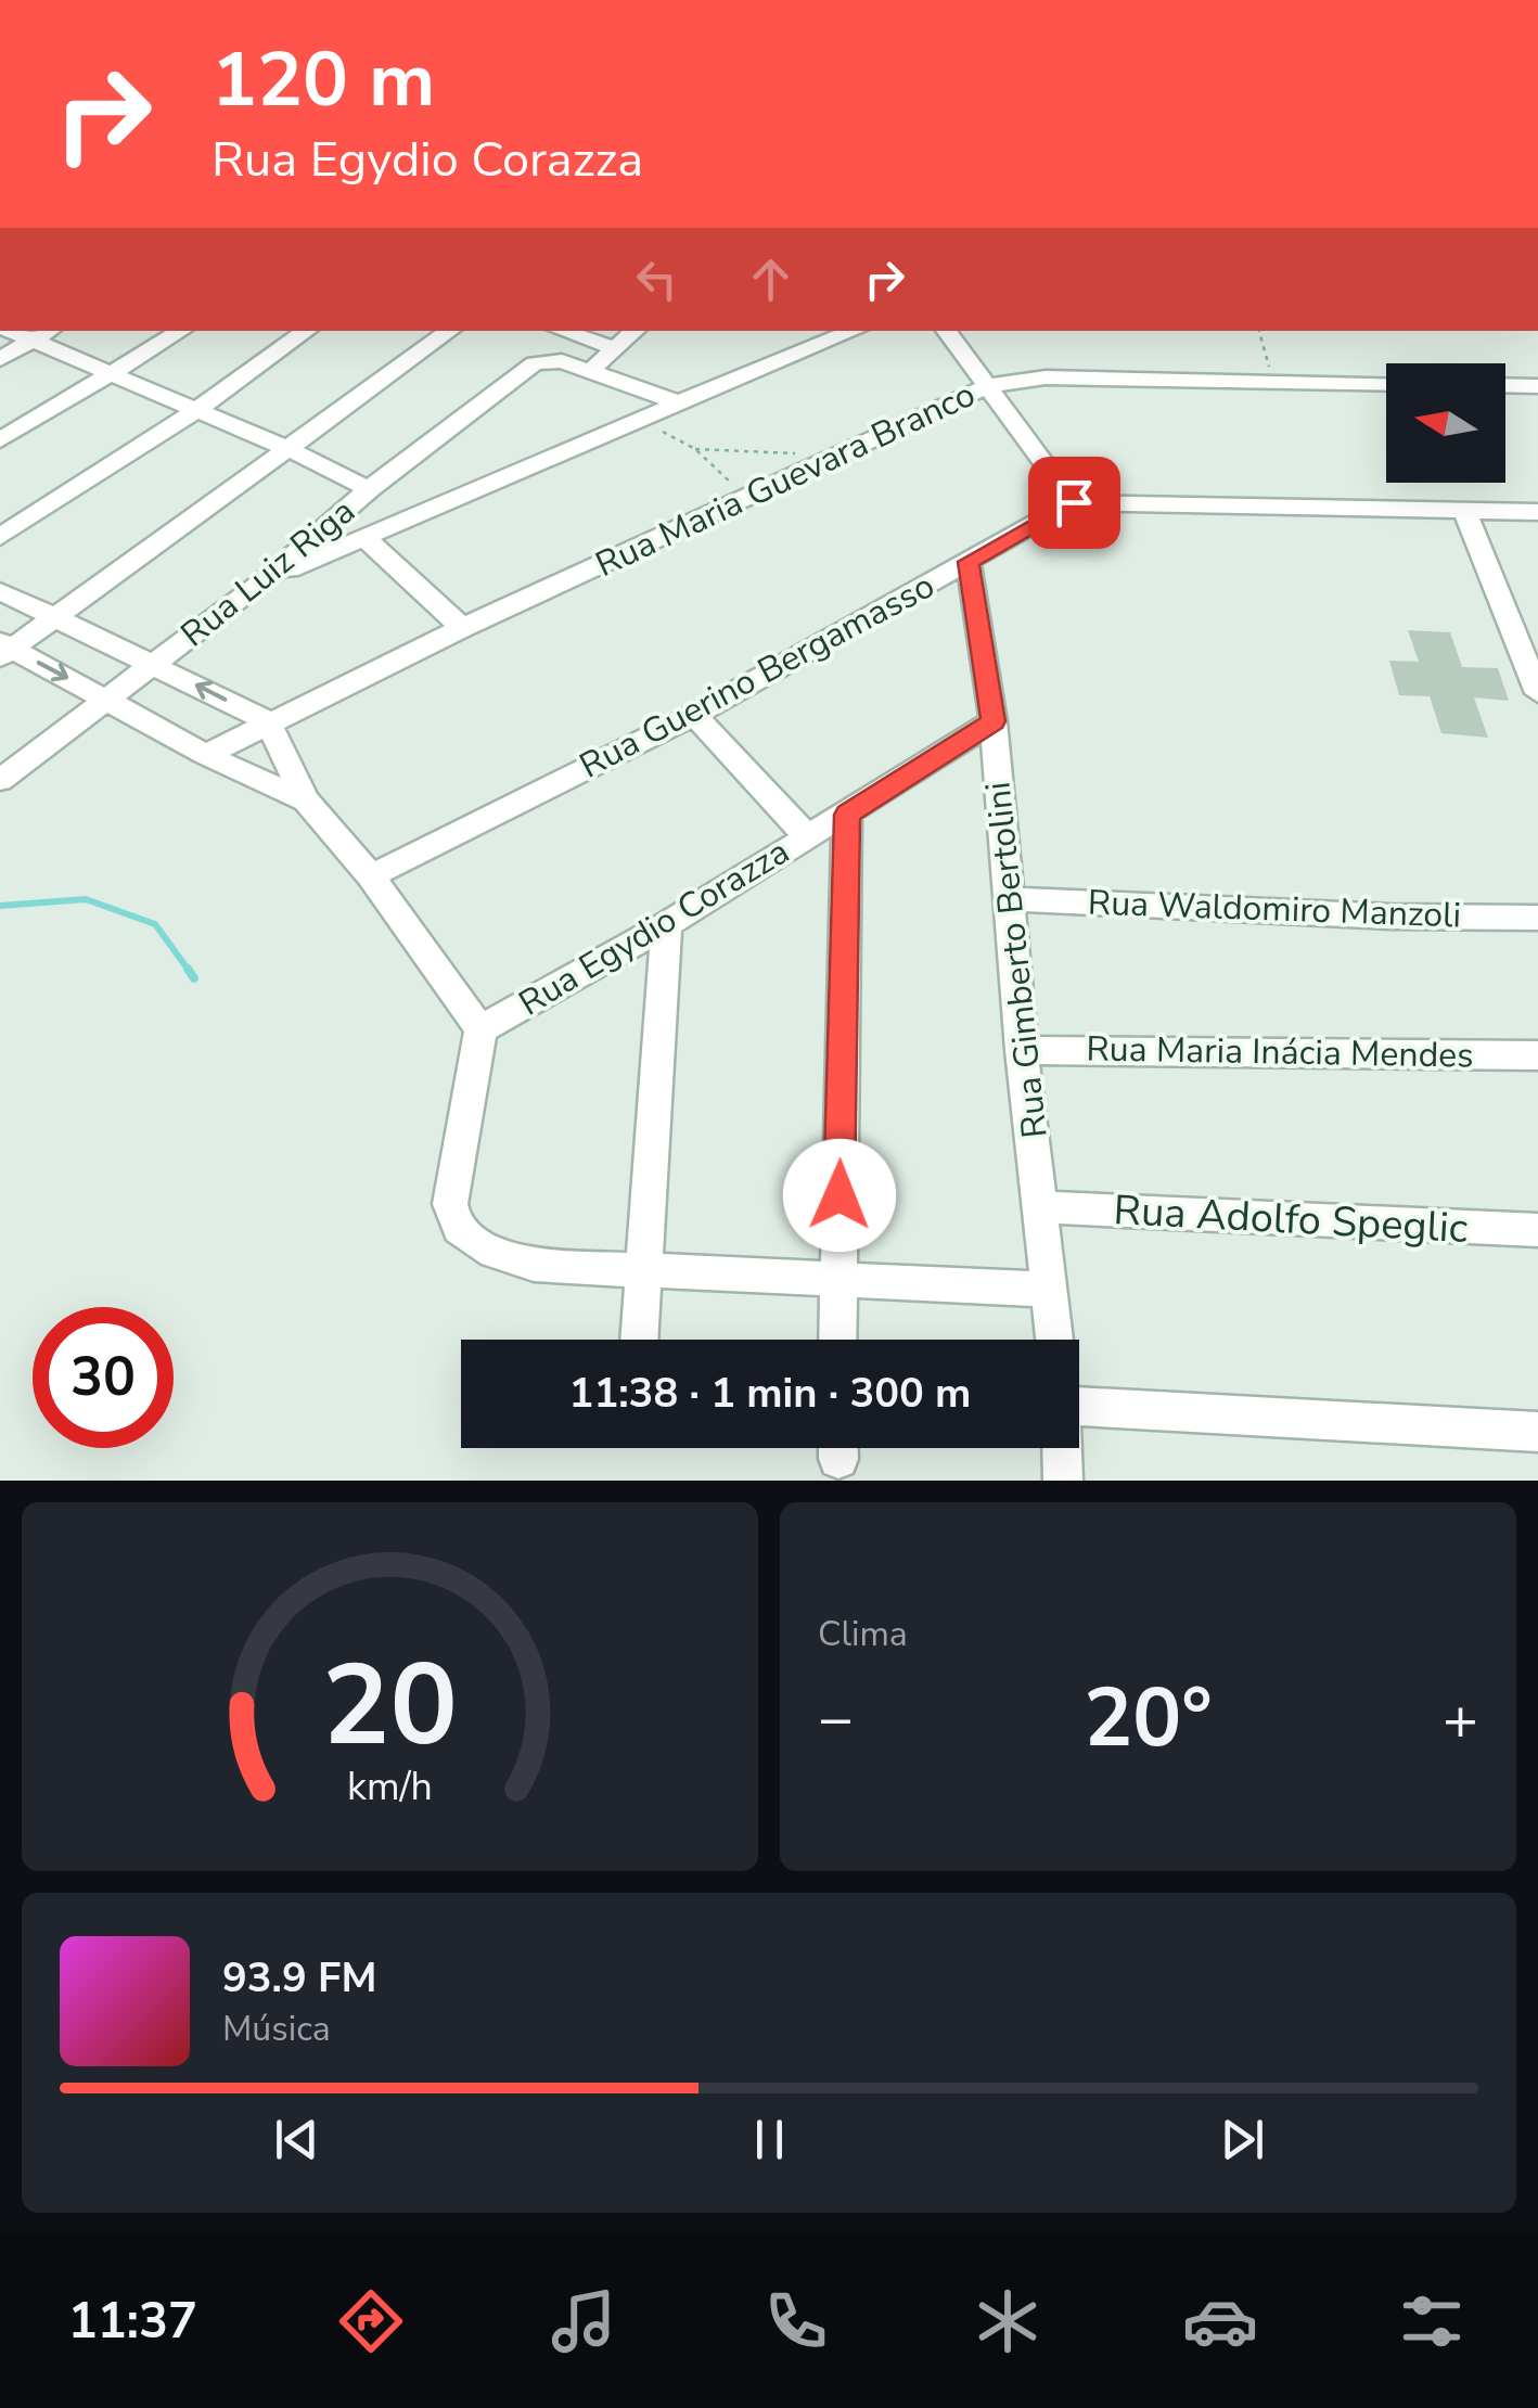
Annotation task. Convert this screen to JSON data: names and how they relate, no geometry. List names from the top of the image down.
{
  "streets": {
    "street": [
      "Rua Maria Guevara Branco",
      "Rua Luiz Riga",
      "Rua Guerino Bergamasso",
      "Rua Waldomiro Manzoli",
      "Rua Egydio Corazza",
      "Rua Gimberto Bertolini",
      "Rua Maria Inácia Mendes",
      "Rua Adolfo Speglic"
    ]
  },
  "crossings": [
    ["Rua Guerino Bergamasso", "Rua Gimberto Bertolini"],
    ["Rua Waldomiro Manzoli", "Rua Gimberto Bertolini"],
    ["Rua Egydio Corazza", "Rua Gimberto Bertolini"],
    ["Rua Gimberto Bertolini", "Rua Maria Inácia Mendes"],
    ["Rua Gimberto Bertolini", "Rua Adolfo Speglic"]
  ],
  "north": "left",
  "page": {
    "turn": ["120 m", "Rua Egydio Corazza"],
    "limit": "30",
    "trip": "11:38 · 1 min · 300 m",
    "tile": "Clima",
    "heat": ["−", "20°", "+"],
    "song": ["93.9 FM", "Música"],
    "tabs": "11:37",
    "gauge": ["20", "km/h"]
  }
}
